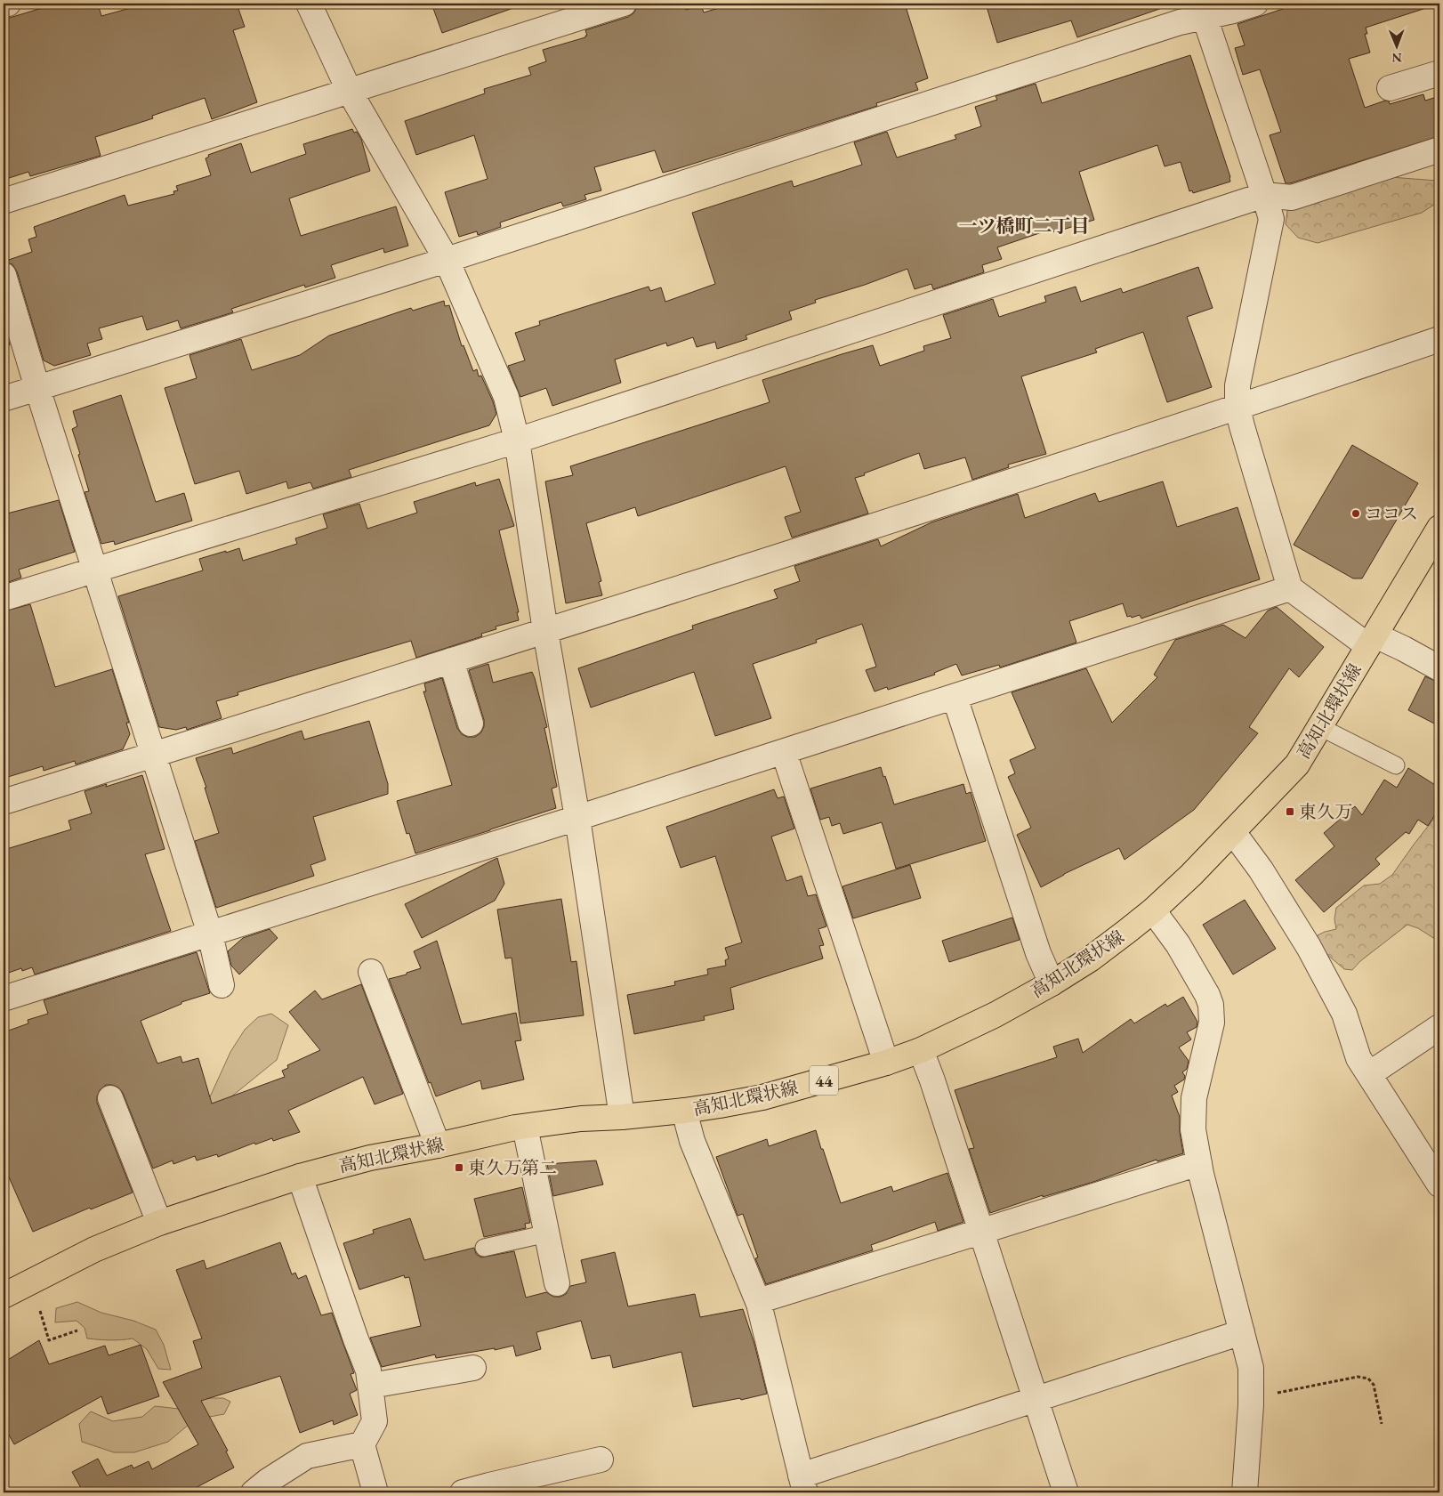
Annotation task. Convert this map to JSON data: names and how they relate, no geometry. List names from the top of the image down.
{
  "streets": {
    "main road": ["高知北環状線", "44"]
  },
  "districts": ["一ツ橋町二丁目"],
  "places": {
    "other": ["ココス"],
    "transit": ["東久万", "東久万第二"]
  },
  "north": "bottom"
}
